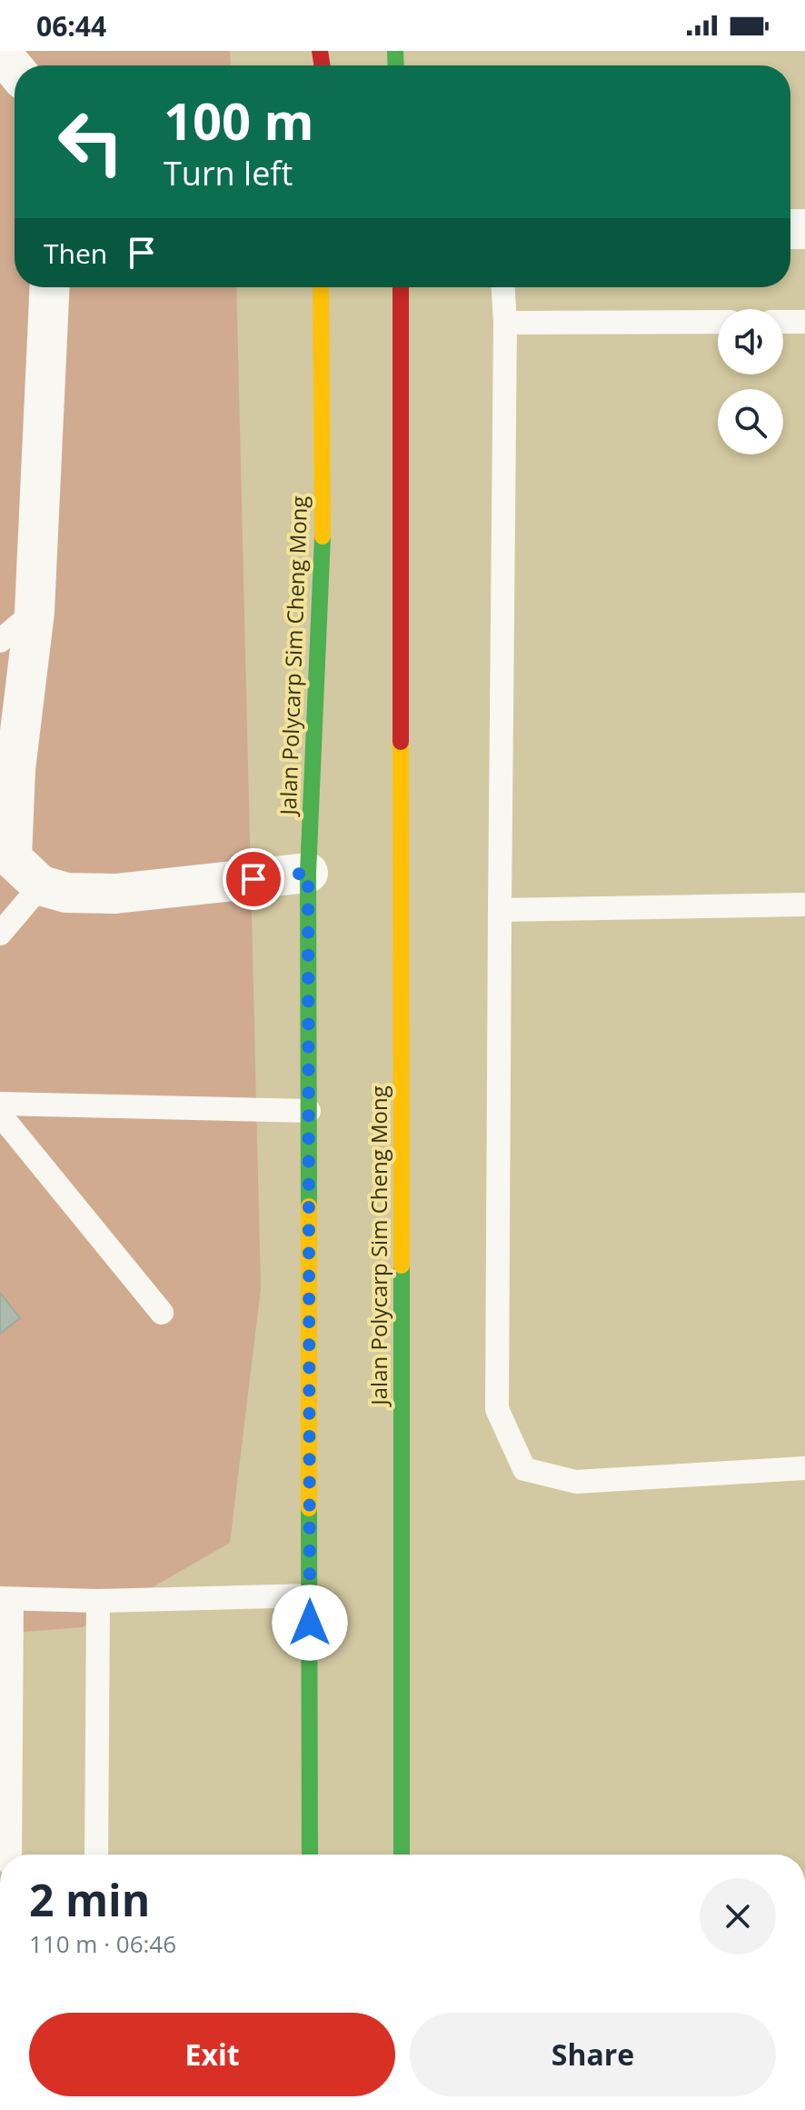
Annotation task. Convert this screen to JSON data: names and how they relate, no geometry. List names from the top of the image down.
{
  "streets": {
    "street": ["Jalan Polycarp Sim Cheng Mong"]
  },
  "page": {
    "status": "06:44",
    "turn": ["100 m", "Turn left"],
    "then": "Then",
    "heading": ["2 min", "110 m · 06:46"],
    "buttons": ["Exit", "Share"]
  }
}
